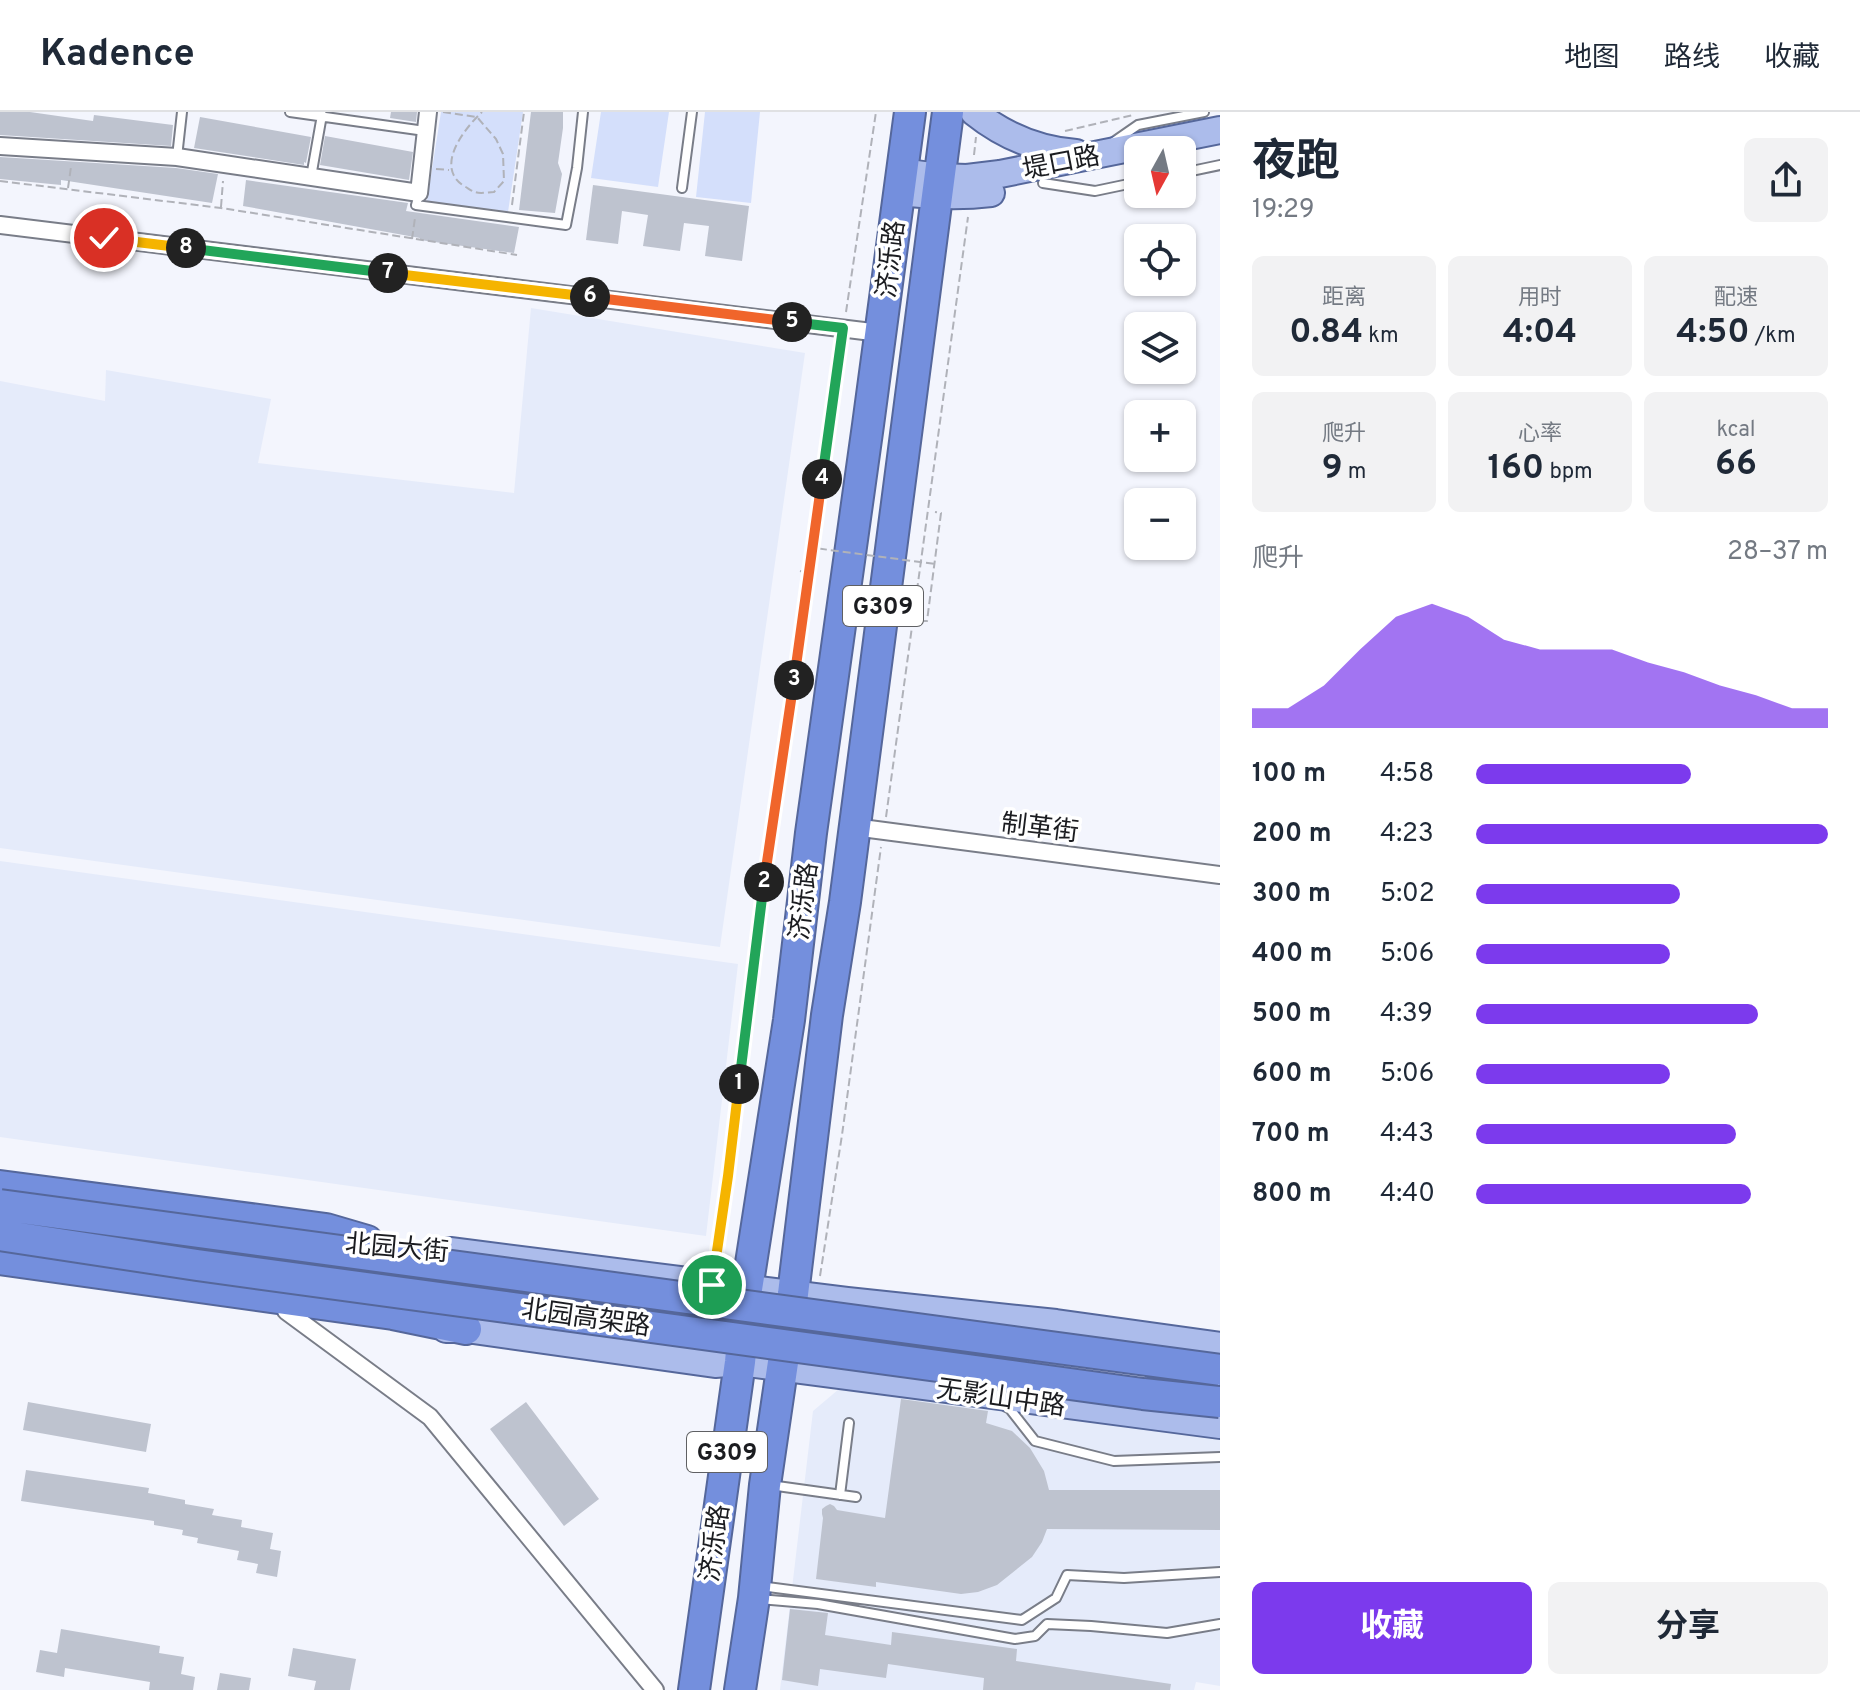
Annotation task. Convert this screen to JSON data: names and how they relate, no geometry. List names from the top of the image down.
{
  "streets": {
    "highway": ["济泺路", "G309", "北园高架路"],
    "main road": ["堤口路", "北园大街", "无影山中路"],
    "street": ["制革街"]
  },
  "crossings": [
    ["堤口路", "济泺路"],
    ["济泺路", "制革街"],
    ["济泺路", "北园大街"],
    ["济泺路", "无影山中路"],
    ["北园大街", "北园高架路"]
  ],
  "north": "bottom",
  "page": {
    "header": "Kadence",
    "nav": ["地图", "路线", "收藏"],
    "heading": ["夜跑", "19:29"],
    "map_buttons": ["+", "−"],
    "pins": [
      "8",
      "7",
      "6",
      "5",
      "4",
      "3",
      "2",
      "1"
    ],
    "stats": [
      ["距离", "0.84 km"],
      ["用时", "4:04"],
      ["配速", "4:50 /km"],
      ["爬升", "9 m"],
      ["心率", "160 bpm"],
      ["kcal", "66"]
    ],
    "chart": ["爬升", "28–37 m"],
    "list": [
      {
        "name": "100 m",
        "note": "4:58"
      },
      {
        "name": "200 m",
        "note": "4:23"
      },
      {
        "name": "300 m",
        "note": "5:02"
      },
      {
        "name": "400 m",
        "note": "5:06"
      },
      {
        "name": "500 m",
        "note": "4:39"
      },
      {
        "name": "600 m",
        "note": "5:06"
      },
      {
        "name": "700 m",
        "note": "4:43"
      },
      {
        "name": "800 m",
        "note": "4:40"
      }
    ],
    "buttons": ["收藏", "分享"]
  }
}
